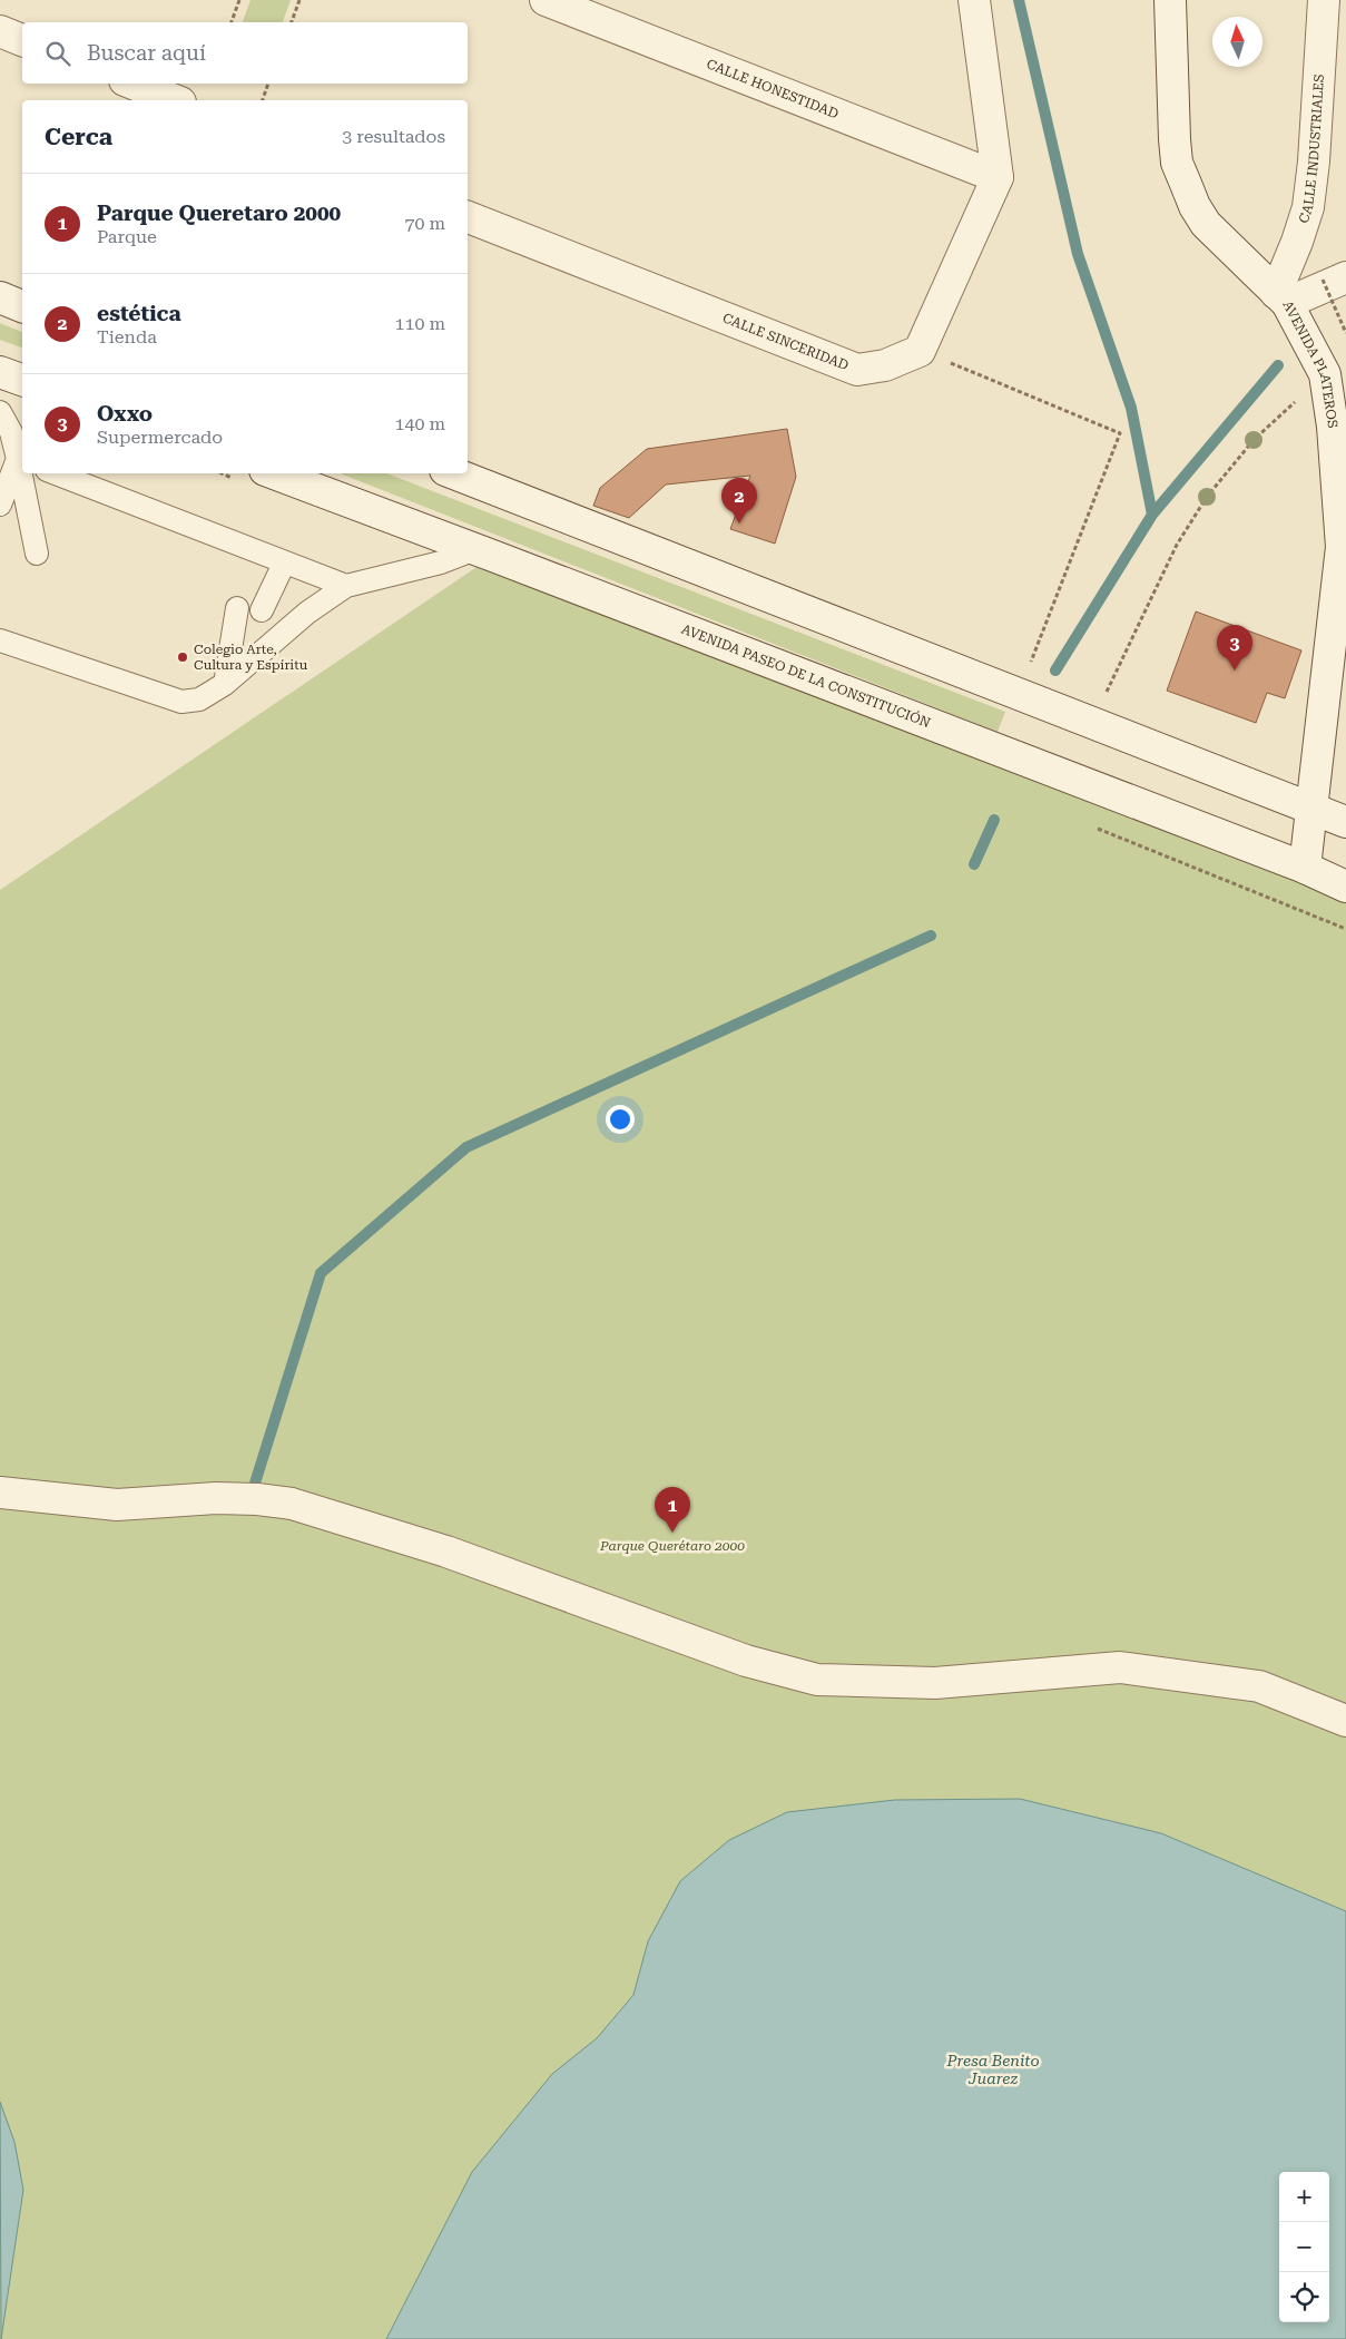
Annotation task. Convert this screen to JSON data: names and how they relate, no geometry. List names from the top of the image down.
{
  "streets": {
    "street": [
      "CALLE HONESTIDAD",
      "CALLE INDUSTRIALES",
      "CALLE SINCERIDAD",
      "AVENIDA PLATEROS",
      "AVENIDA PASEO DE LA CONSTITUCIÓN"
    ]
  },
  "crossings": [
    ["CALLE INDUSTRIALES", "AVENIDA PLATEROS"],
    ["AVENIDA PLATEROS", "AVENIDA PASEO DE LA CONSTITUCIÓN"]
  ],
  "water": ["Presa Benito Juarez"],
  "parks": ["Parque Querétaro 2000"],
  "places": ["Colegio Arte, Cultura y Espíritu"],
  "north": "top",
  "page": {
    "search": "Buscar aquí",
    "heading": ["Cerca", "3 resultados"],
    "list": [
      {
        "mark": "1",
        "name": "Parque Queretaro 2000",
        "note": "Parque",
        "value": "70 m"
      },
      {
        "mark": "2",
        "name": "estética",
        "note": "Tienda",
        "value": "110 m"
      },
      {
        "mark": "3",
        "name": "Oxxo",
        "note": "Supermercado",
        "value": "140 m"
      }
    ],
    "pins": ["2", "3", "1"],
    "map_buttons": ["+", "−"]
  }
}
